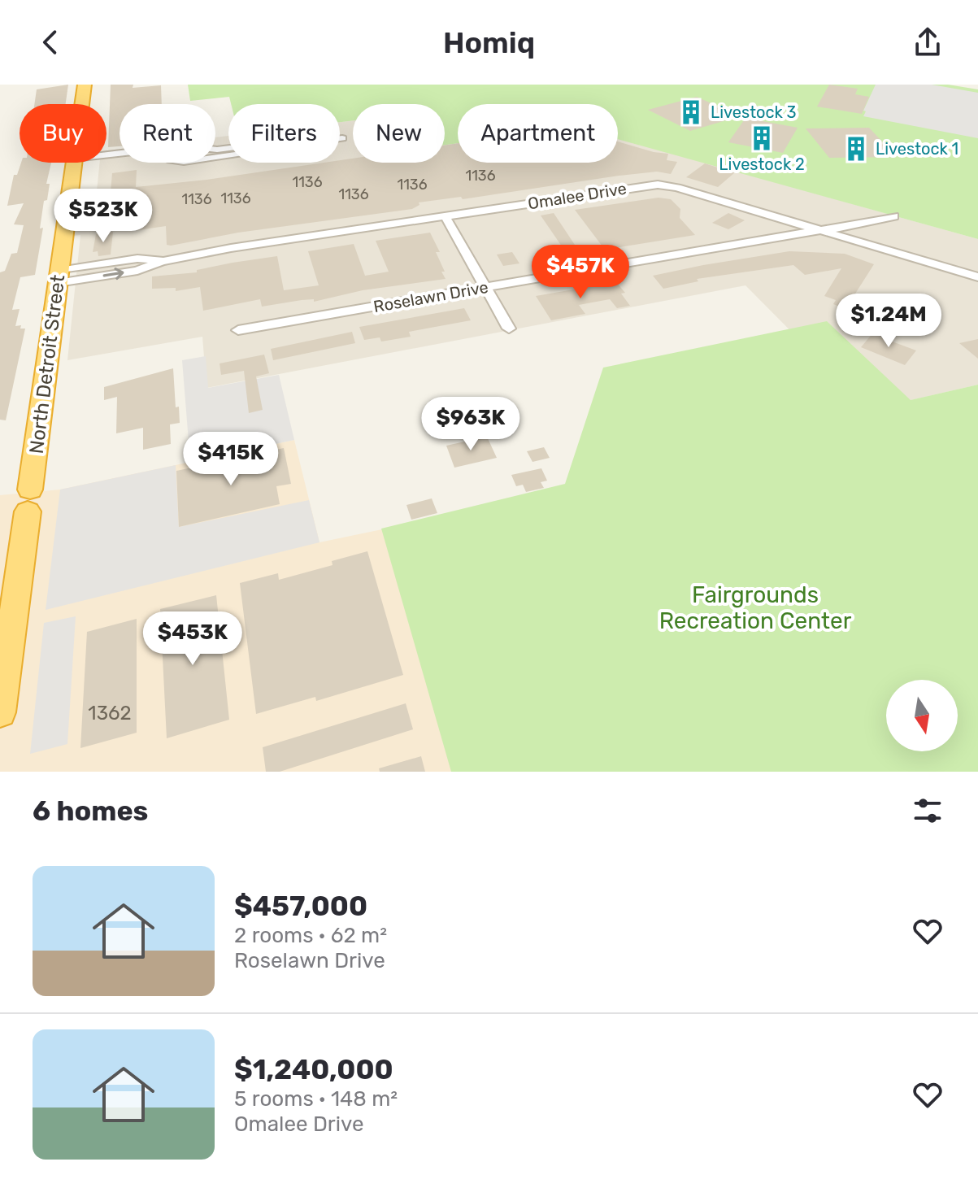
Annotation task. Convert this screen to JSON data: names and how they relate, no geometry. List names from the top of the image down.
{
  "streets": {
    "highway": ["North Detroit Street"],
    "street": ["Omalee Drive", "Roselawn Drive"]
  },
  "crossings": [
    ["Omalee Drive", "Roselawn Drive"],
    ["Omalee Drive", "North Detroit Street"]
  ],
  "parks": ["Fairgrounds Recreation Center"],
  "places": {
    "building": ["Livestock 3", "Livestock 2", "Livestock 1"]
  },
  "house_numbers": [
    "1136",
    "1136",
    "1136",
    "1136",
    "1136",
    "1136",
    "1362"
  ],
  "north": "bottom",
  "page": {
    "header": "Homiq",
    "chip": [
      "Buy",
      "Rent",
      "Filters",
      "New",
      "Apartment"
    ],
    "price": [
      "$523K",
      "$457K",
      "$1.24M",
      "$963K",
      "$415K",
      "$453K"
    ],
    "heading": "6 homes",
    "list": [
      {
        "name": "$457,000",
        "note": "2 rooms · 62 m² · Roselawn Drive"
      },
      {
        "name": "$1,240,000",
        "note": "5 rooms · 148 m² · Omalee Drive"
      }
    ]
  }
}
